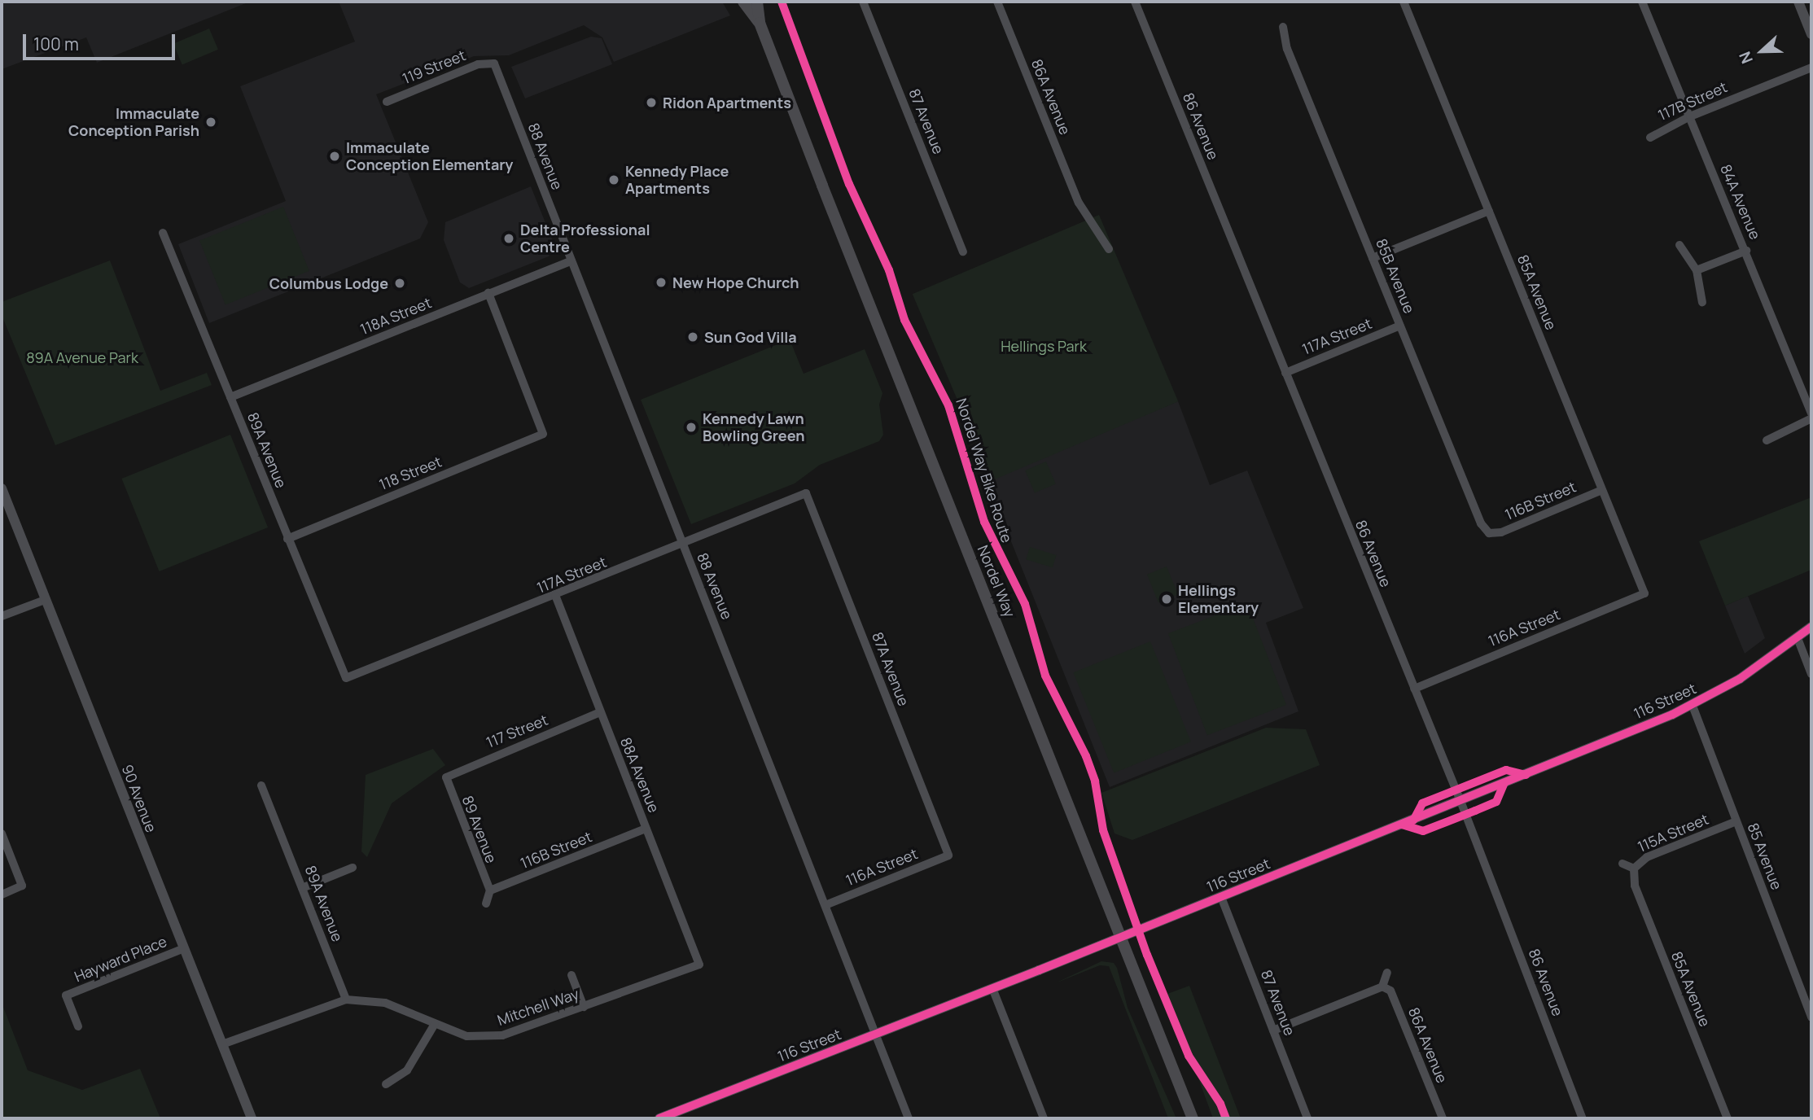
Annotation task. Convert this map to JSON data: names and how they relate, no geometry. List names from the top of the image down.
{
  "streets": {
    "main road": ["Nordel Way"],
    "street": [
      "119 Street",
      "86A Avenue",
      "117B Street",
      "87 Avenue",
      "86 Avenue",
      "88 Avenue",
      "84A Avenue",
      "85B Avenue",
      "85A Avenue",
      "118A Street",
      "117A Street",
      "89A Avenue",
      "118 Street",
      "116B Street",
      "116A Street",
      "87A Avenue",
      "116 Street",
      "117 Street",
      "88A Avenue",
      "90 Avenue",
      "89 Avenue",
      "115A Street",
      "85 Avenue",
      "Hayward Place",
      "Mitchell Way"
    ],
    "cycle path": ["Nordel Way Bike Route"]
  },
  "crossings": [
    ["119 Street", "88 Avenue"],
    ["117B Street", "84A Avenue"],
    ["87 Avenue", "116 Street"],
    ["86 Avenue", "117A Street"],
    ["86 Avenue", "116A Street"],
    ["86 Avenue", "116 Street"],
    ["88 Avenue", "118A Street"],
    ["88 Avenue", "117A Street"],
    ["88 Avenue", "116A Street"],
    ["88 Avenue", "116 Street"],
    ["85B Avenue", "117A Street"],
    ["85B Avenue", "116B Street"],
    ["85A Avenue", "116B Street"],
    ["85A Avenue", "116A Street"],
    ["85A Avenue", "115A Street"],
    ["118A Street", "89A Avenue"],
    ["118A Street", "118 Street"],
    ["117A Street", "89A Avenue"],
    ["117A Street", "87A Avenue"],
    ["117A Street", "88A Avenue"],
    ["89A Avenue", "118 Street"],
    ["89A Avenue", "Mitchell Way"],
    ["116B Street", "88A Avenue"],
    ["116B Street", "89 Avenue"],
    ["Nordel Way", "116 Street"],
    ["116A Street", "87A Avenue"],
    ["116 Street", "85 Avenue"],
    ["117 Street", "88A Avenue"],
    ["117 Street", "89 Avenue"],
    ["88A Avenue", "Mitchell Way"],
    ["90 Avenue", "Hayward Place"],
    ["90 Avenue", "Mitchell Way"],
    ["115A Street", "85 Avenue"]
  ],
  "parks": ["Hellings Park", "89A Avenue Park"],
  "places": [
    "Ridon Apartments",
    "Immaculate Conception Parish",
    "Immaculate Conception Elementary",
    "Kennedy Place Apartments",
    "Delta Professional Centre",
    "New Hope Church",
    "Columbus Lodge",
    "Sun God Villa",
    "Kennedy Lawn Bowling Green",
    "Hellings Elementary"
  ],
  "scale_bar": "100 m",
  "north": "left"
}
